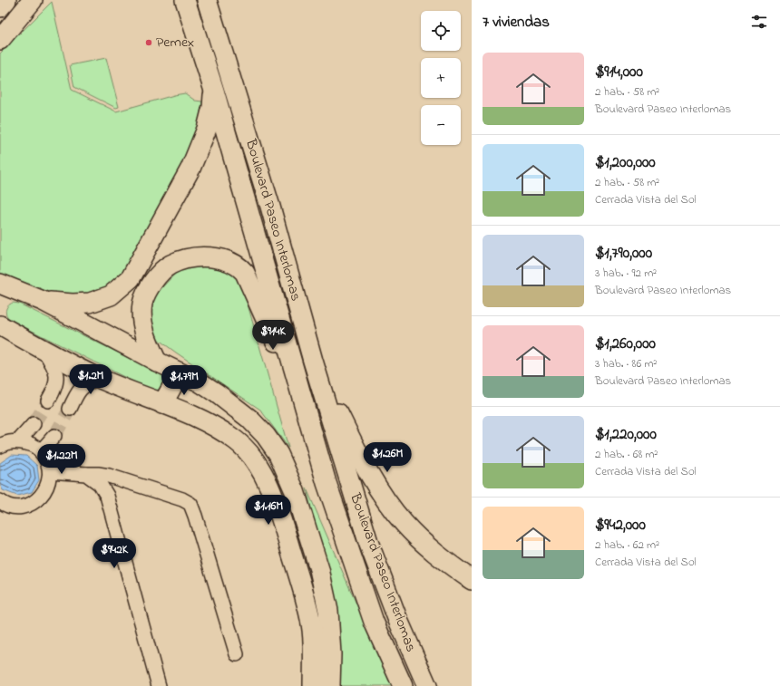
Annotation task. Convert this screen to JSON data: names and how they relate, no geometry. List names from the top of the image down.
{
  "streets": {
    "main road": ["Boulevard Paseo Interlomas"]
  },
  "places": ["Pemex"],
  "page": {
    "heading": "7 viviendas",
    "map_buttons": ["+", "−"],
    "list": [
      {
        "name": "$914,000",
        "note": "2 hab. · 58 m² · Boulevard Paseo Interlomas"
      },
      {
        "name": "$1,200,000",
        "note": "2 hab. · 58 m² · Cerrada Vista del Sol"
      },
      {
        "name": "$1,790,000",
        "note": "3 hab. · 92 m² · Boulevard Paseo Interlomas"
      },
      {
        "name": "$1,260,000",
        "note": "3 hab. · 86 m² · Boulevard Paseo Interlomas"
      },
      {
        "name": "$1,220,000",
        "note": "2 hab. · 68 m² · Cerrada Vista del Sol"
      },
      {
        "name": "$942,000",
        "note": "2 hab. · 62 m² · Cerrada Vista del Sol"
      }
    ],
    "price": [
      "$914K",
      "$1.2M",
      "$1.79M",
      "$1.26M",
      "$1.22M",
      "$1.16M",
      "$942K"
    ]
  }
}
